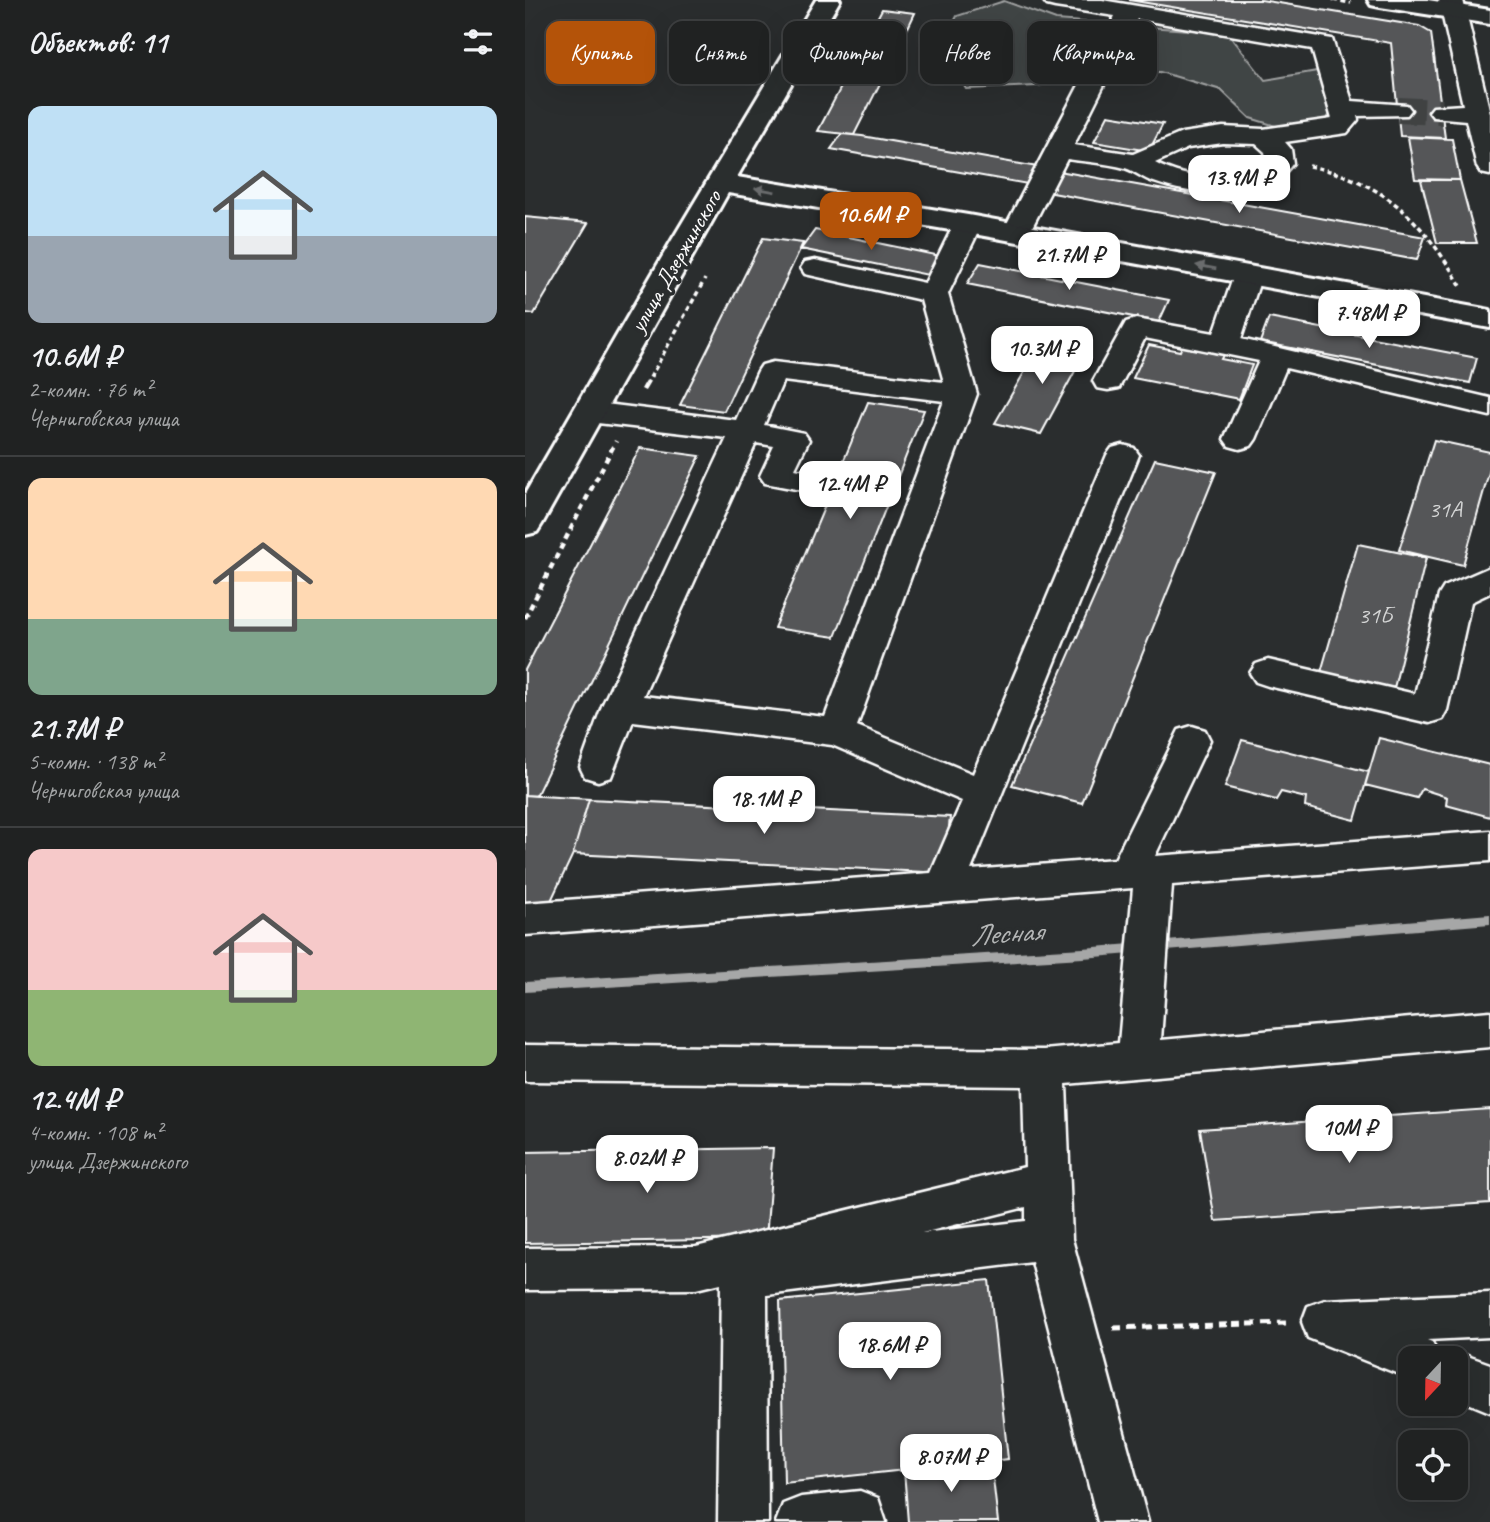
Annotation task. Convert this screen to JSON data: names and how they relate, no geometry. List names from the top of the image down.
{
  "streets": {
    "main road": ["улица Дзержинского"]
  },
  "water": ["Лесная"],
  "house_numbers": ["31А", "31Б"],
  "north": "bottom",
  "page": {
    "heading": "Объектов: 11",
    "chip": [
      "Купить",
      "Снять",
      "Фильтры",
      "Новое",
      "Квартира"
    ],
    "list": [
      {
        "name": "10.6M ₽",
        "note": "2-комн. · 76 m² · Черниговская улица"
      },
      {
        "name": "21.7M ₽",
        "note": "5-комн. · 138 m² · Черниговская улица"
      },
      {
        "name": "12.4M ₽",
        "note": "4-комн. · 108 m² · улица Дзержинского"
      }
    ],
    "price": [
      "13.9M ₽",
      "10.6M ₽",
      "21.7M ₽",
      "7.48M ₽",
      "10.3M ₽",
      "12.4M ₽",
      "18.1M ₽",
      "10M ₽",
      "8.02M ₽",
      "18.6M ₽",
      "8.07M ₽"
    ]
  }
}
